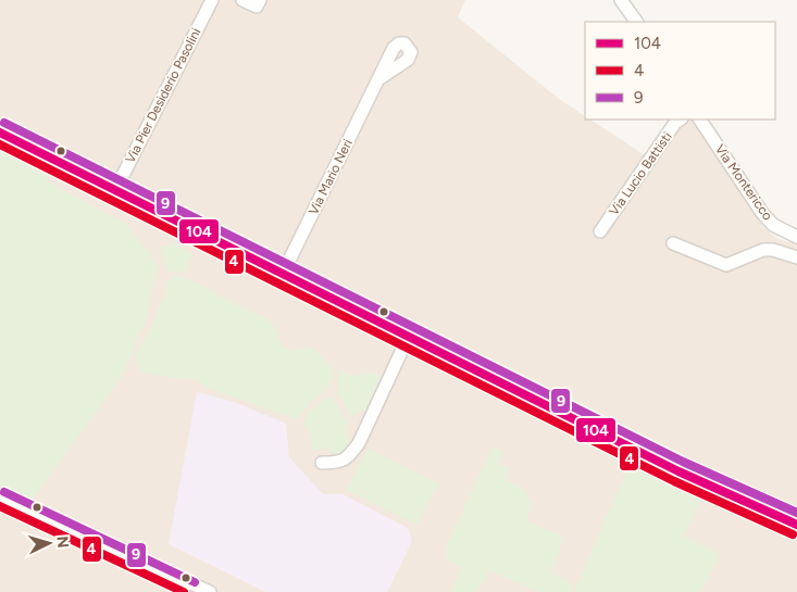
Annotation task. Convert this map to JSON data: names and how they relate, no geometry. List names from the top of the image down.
{
  "streets": {
    "street": [
      "Via Pier Desiderio Pasolini",
      "Via Lucio Battisti",
      "Via Mario Neri",
      "Via Montericco"
    ]
  },
  "lines": ["transit line 9", "transit line 104", "transit line 4"],
  "legend": ["104", "4", "9"],
  "north": "right"
}
